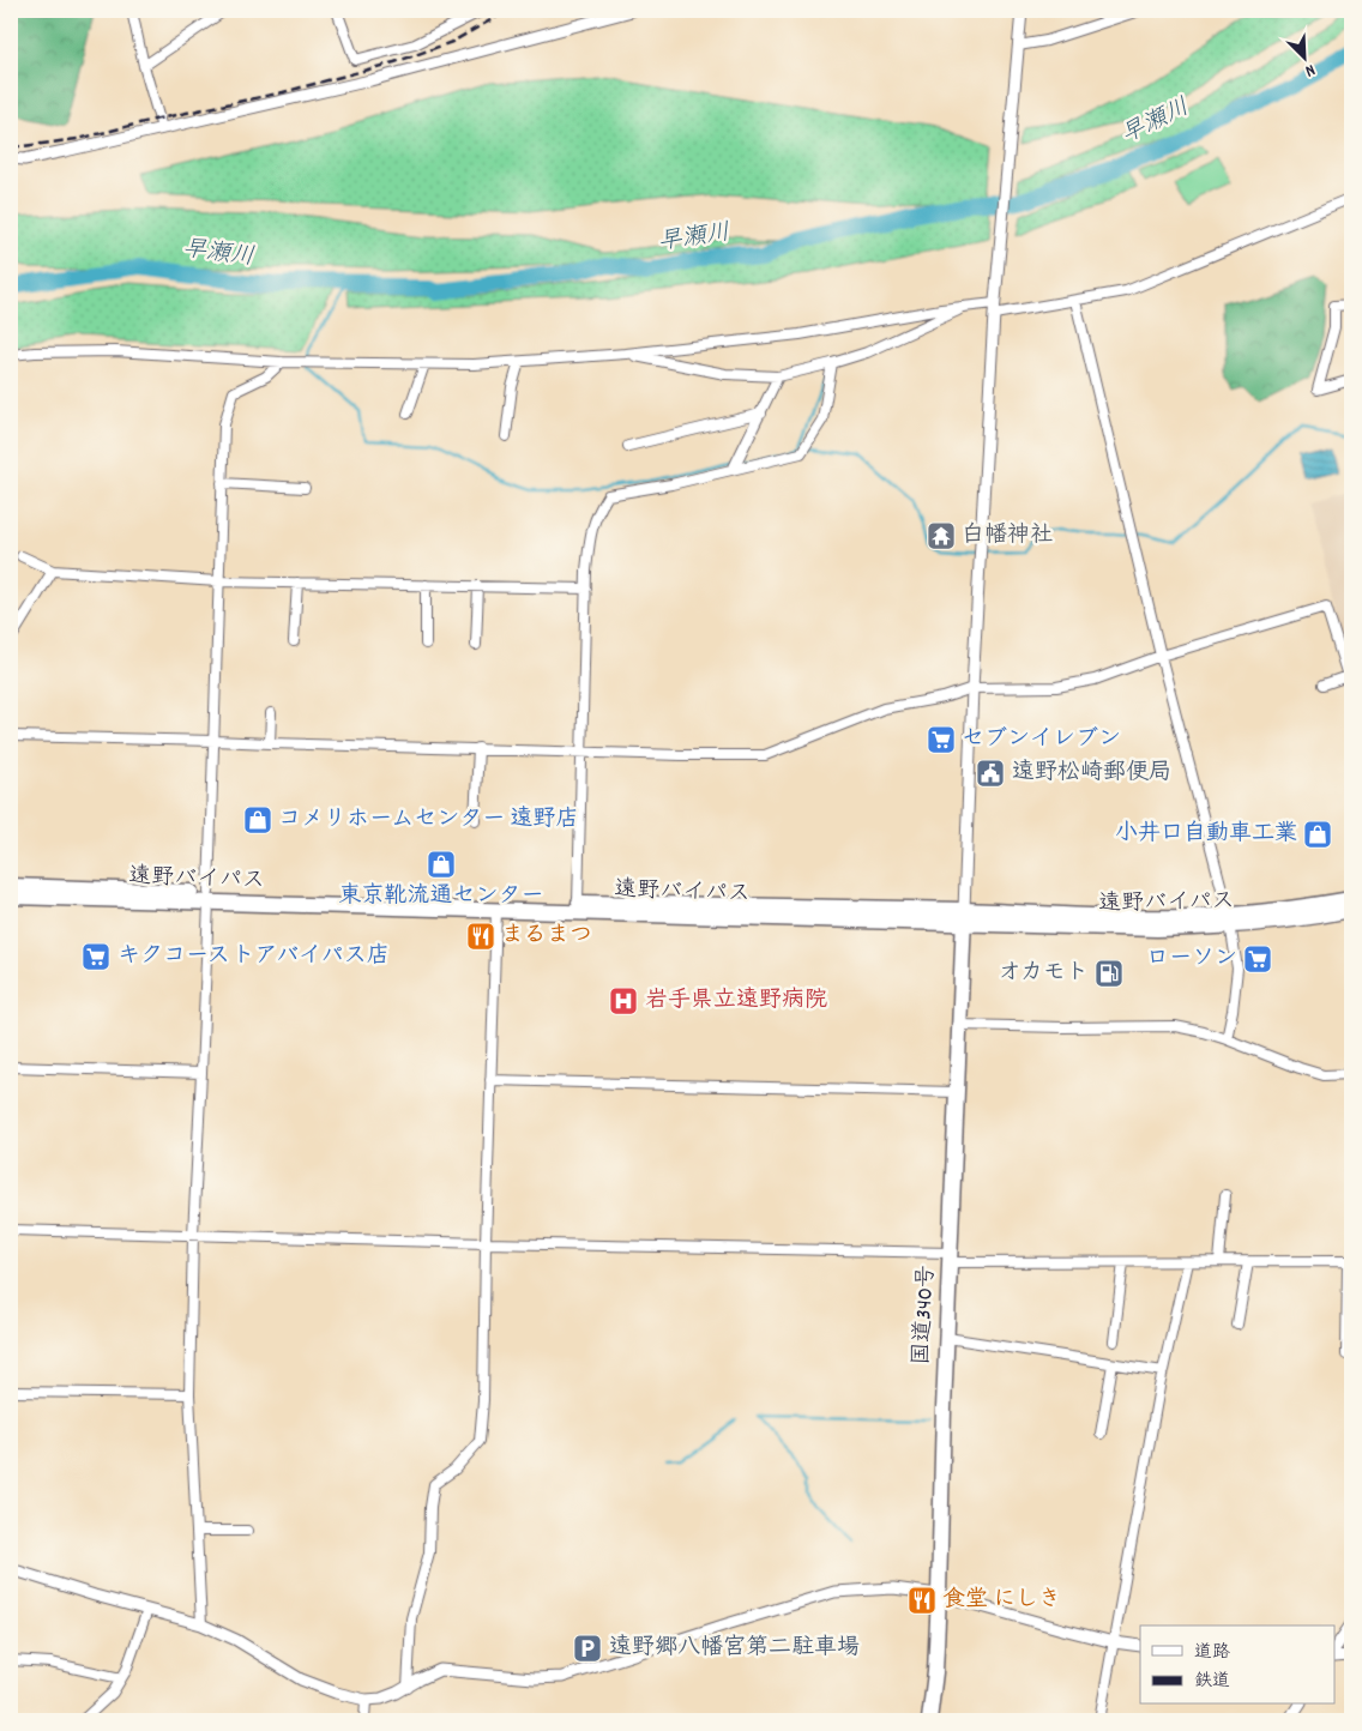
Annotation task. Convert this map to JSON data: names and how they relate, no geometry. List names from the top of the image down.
{
  "streets": {
    "highway": ["遠野バイパス", "国道340号"]
  },
  "crossings": [
    ["遠野バイパス", "国道340号"]
  ],
  "water": ["早瀬川"],
  "places": {
    "temple": ["白幡神社"],
    "supermarket": ["セブンイレブン", "キクコーストアバイパス店", "ローソン"],
    "public building": ["遠野松崎郵便局"],
    "shop": ["コメリホームセンター 遠野店", "小井口自動車工業", "東京靴流通センター"],
    "restaurant": ["まるまつ", "食堂 にしき"],
    "fuel station": ["オカモト"],
    "hospital": ["岩手県立遠野病院"],
    "parking": ["遠野郷八幡宮第二駐車場"]
  },
  "legend": ["道路", "鉄道"],
  "north": "bottom right"
}
